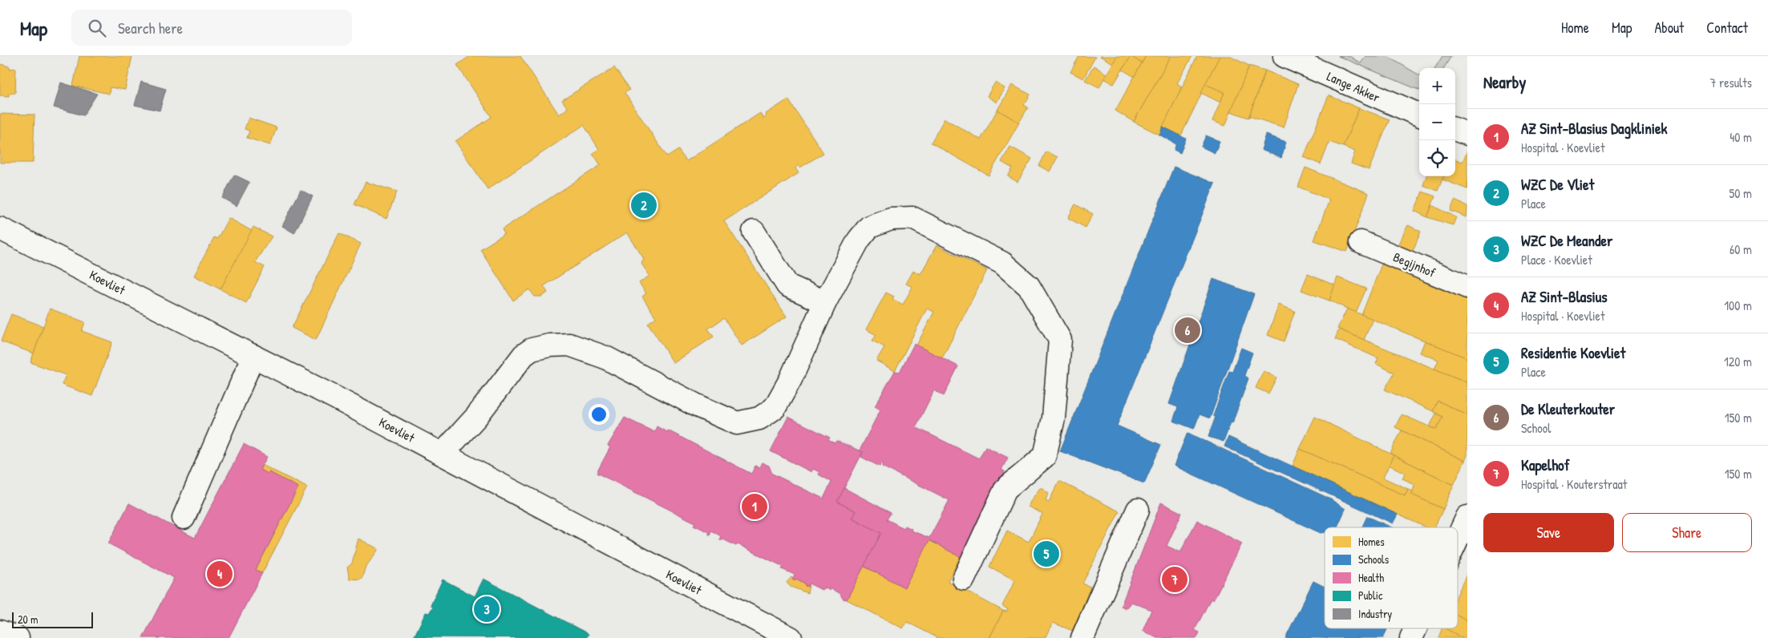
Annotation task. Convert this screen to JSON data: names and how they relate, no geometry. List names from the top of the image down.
{
  "streets": {
    "street": ["Lange Akker", "Begijnhof", "Koevliet"]
  },
  "legend": [
    "Homes",
    "Schools",
    "Health",
    "Public",
    "Industry"
  ],
  "scale_bar": "20 m",
  "page": {
    "header": "Map",
    "search": "Search here",
    "nav": [
      "Home",
      "Map",
      "About",
      "Contact"
    ],
    "heading": ["Nearby", "7 results"],
    "map_buttons": ["+", "−"],
    "list": [
      {
        "mark": "1",
        "name": "AZ Sint-Blasius Dagkliniek",
        "note": "Hospital · Koevliet",
        "value": "40 m"
      },
      {
        "mark": "2",
        "name": "WZC De Vliet",
        "note": "Place",
        "value": "50 m"
      },
      {
        "mark": "3",
        "name": "WZC De Meander",
        "note": "Place · Koevliet",
        "value": "60 m"
      },
      {
        "mark": "4",
        "name": "AZ Sint-Blasius",
        "note": "Hospital · Koevliet",
        "value": "100 m"
      },
      {
        "mark": "5",
        "name": "Residentie Koevliet",
        "note": "Place",
        "value": "120 m"
      },
      {
        "mark": "6",
        "name": "De Kleuterkouter",
        "note": "School",
        "value": "150 m"
      },
      {
        "mark": "7",
        "name": "Kapelhof",
        "note": "Hospital · Kouterstraat",
        "value": "150 m"
      }
    ],
    "pins": [
      "2",
      "6",
      "1",
      "5",
      "4",
      "7",
      "3"
    ],
    "buttons": ["Save", "Share"],
    "scale": "20 m"
  }
}
